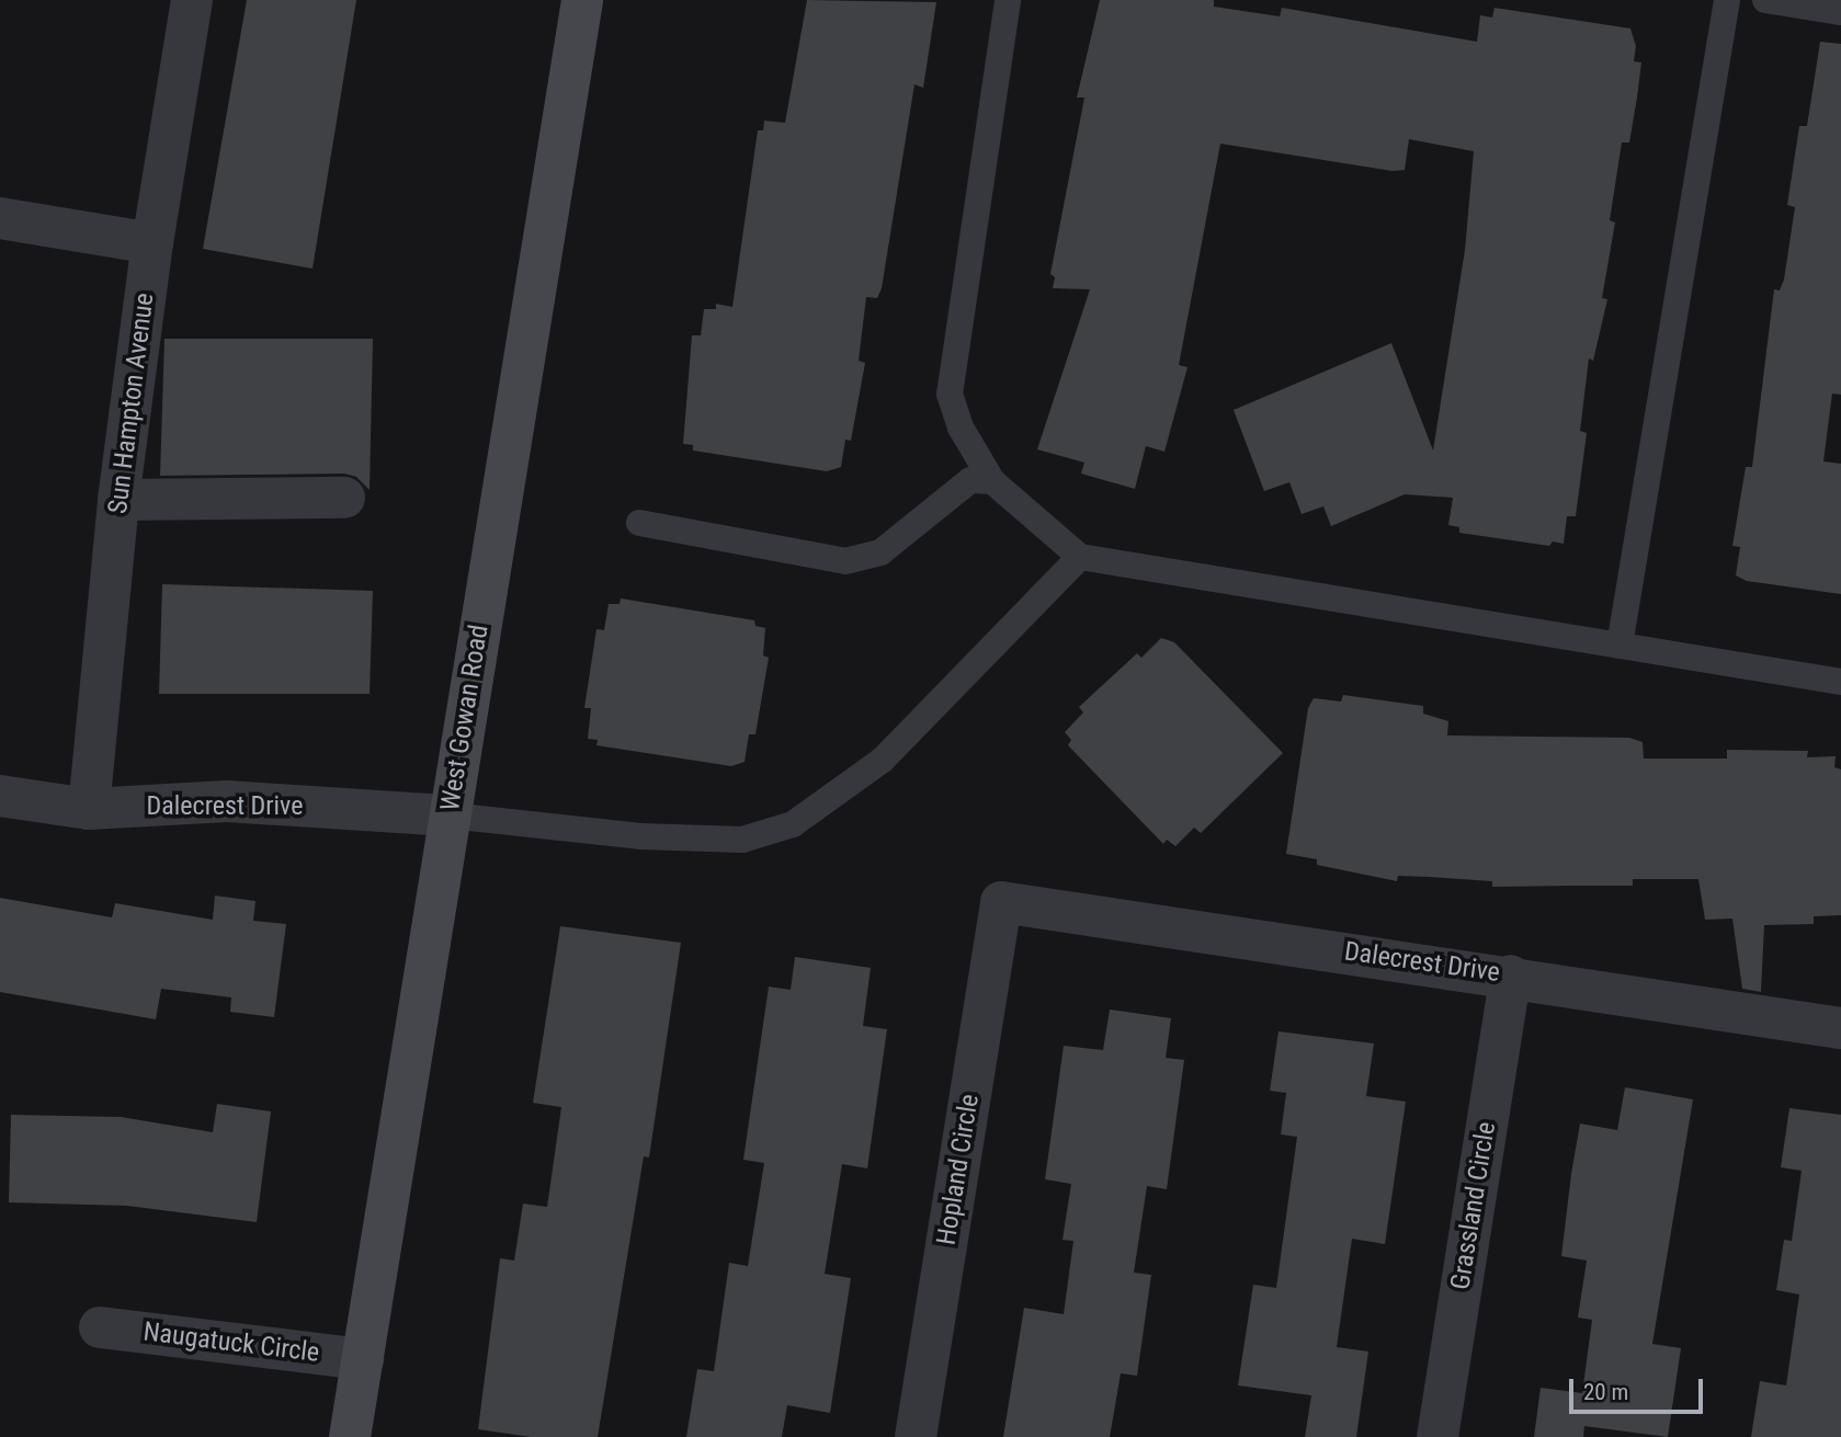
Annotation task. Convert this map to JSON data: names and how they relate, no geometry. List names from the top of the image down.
{
  "streets": {
    "street": [
      "Sun Hampton Avenue",
      "West Gowan Road",
      "Dalecrest Drive",
      "Hopland Circle",
      "Grassland Circle",
      "Naugatuck Circle"
    ]
  },
  "crossings": [
    ["Sun Hampton Avenue", "Dalecrest Drive"],
    ["West Gowan Road", "Dalecrest Drive"],
    ["West Gowan Road", "Naugatuck Circle"],
    ["Dalecrest Drive", "Hopland Circle"],
    ["Dalecrest Drive", "Grassland Circle"]
  ],
  "scale_bar": "20 m"
}
